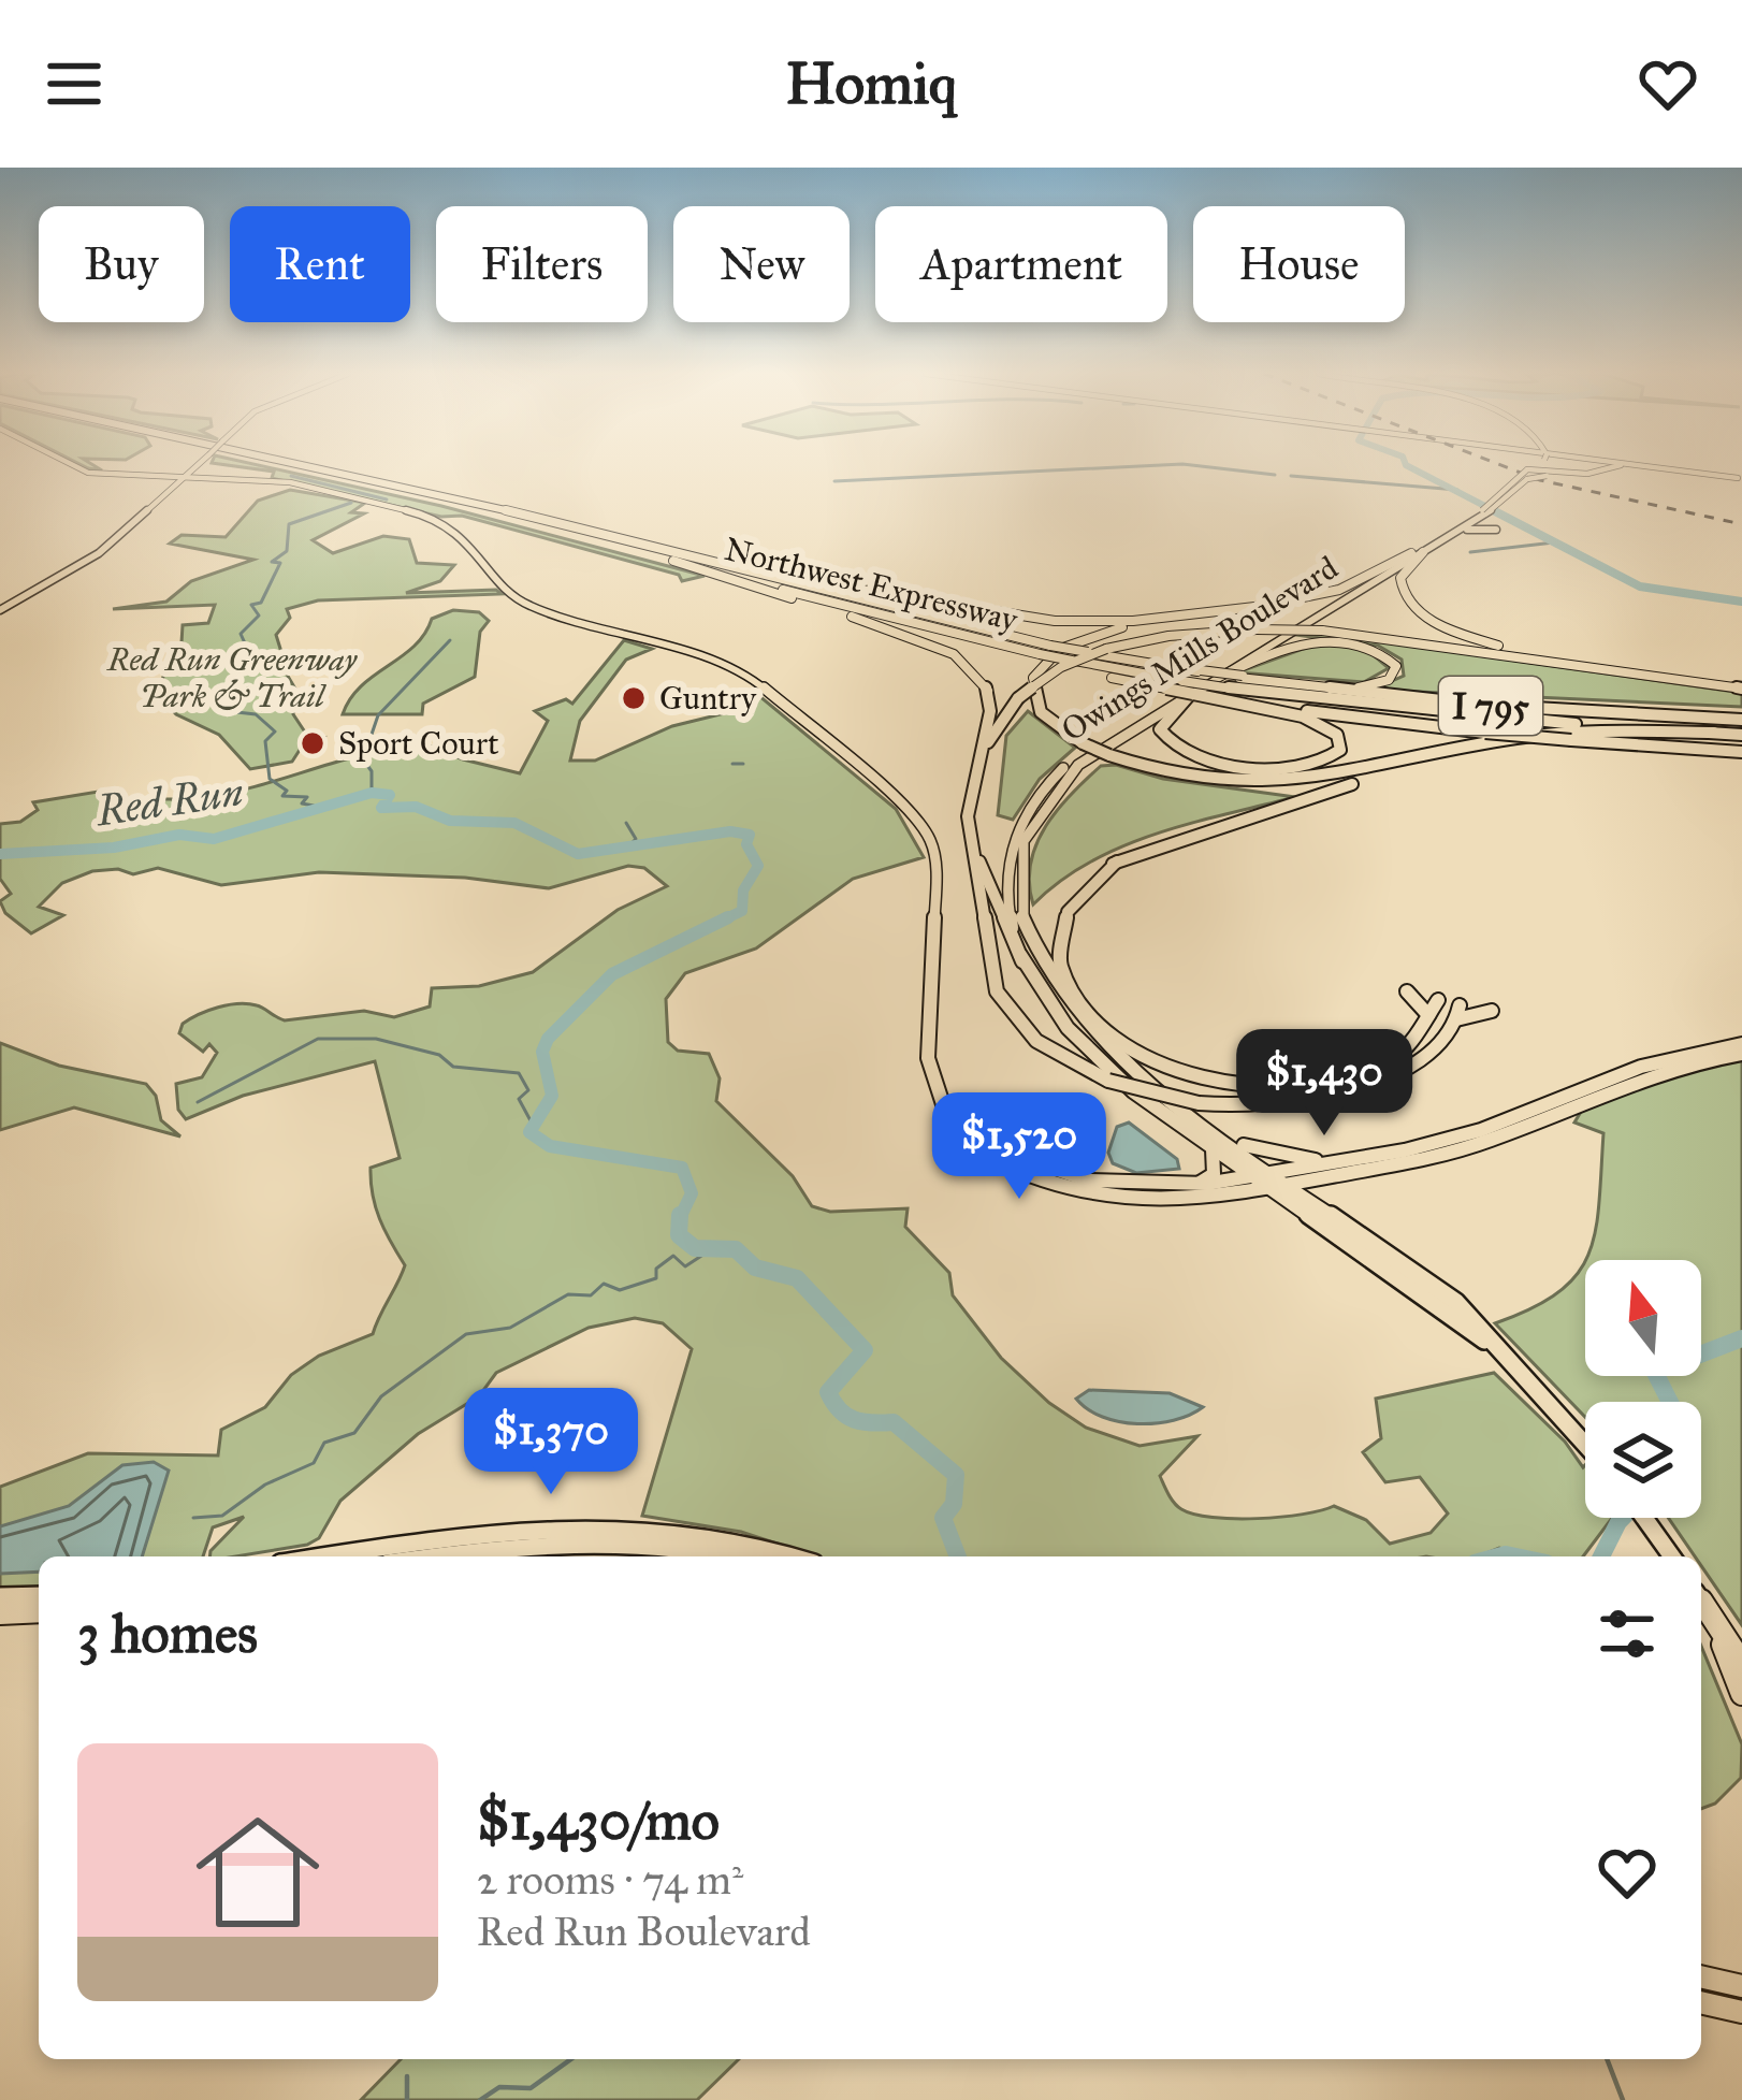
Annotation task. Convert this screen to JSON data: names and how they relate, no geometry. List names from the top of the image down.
{
  "streets": {
    "highway": ["Northwest Expressway", "I 795"],
    "main road": ["Owings Mills Boulevard"]
  },
  "crossings": [
    ["Northwest Expressway", "Owings Mills Boulevard"],
    ["Northwest Expressway", "I 795"]
  ],
  "water": ["Red Run"],
  "parks": ["Red Run Greenway Park & Trail"],
  "places": ["Guntry", "Sport Court"],
  "north": "top",
  "page": {
    "header": "Homiq",
    "chip": [
      "Buy",
      "Rent",
      "Filters",
      "New",
      "Apartment",
      "House"
    ],
    "price": ["$1,430", "$1,520", "$1,370"],
    "heading": "3 homes",
    "list": [
      {
        "name": "$1,430/mo",
        "note": "2 rooms · 74 m² · Red Run Boulevard"
      }
    ]
  }
}
